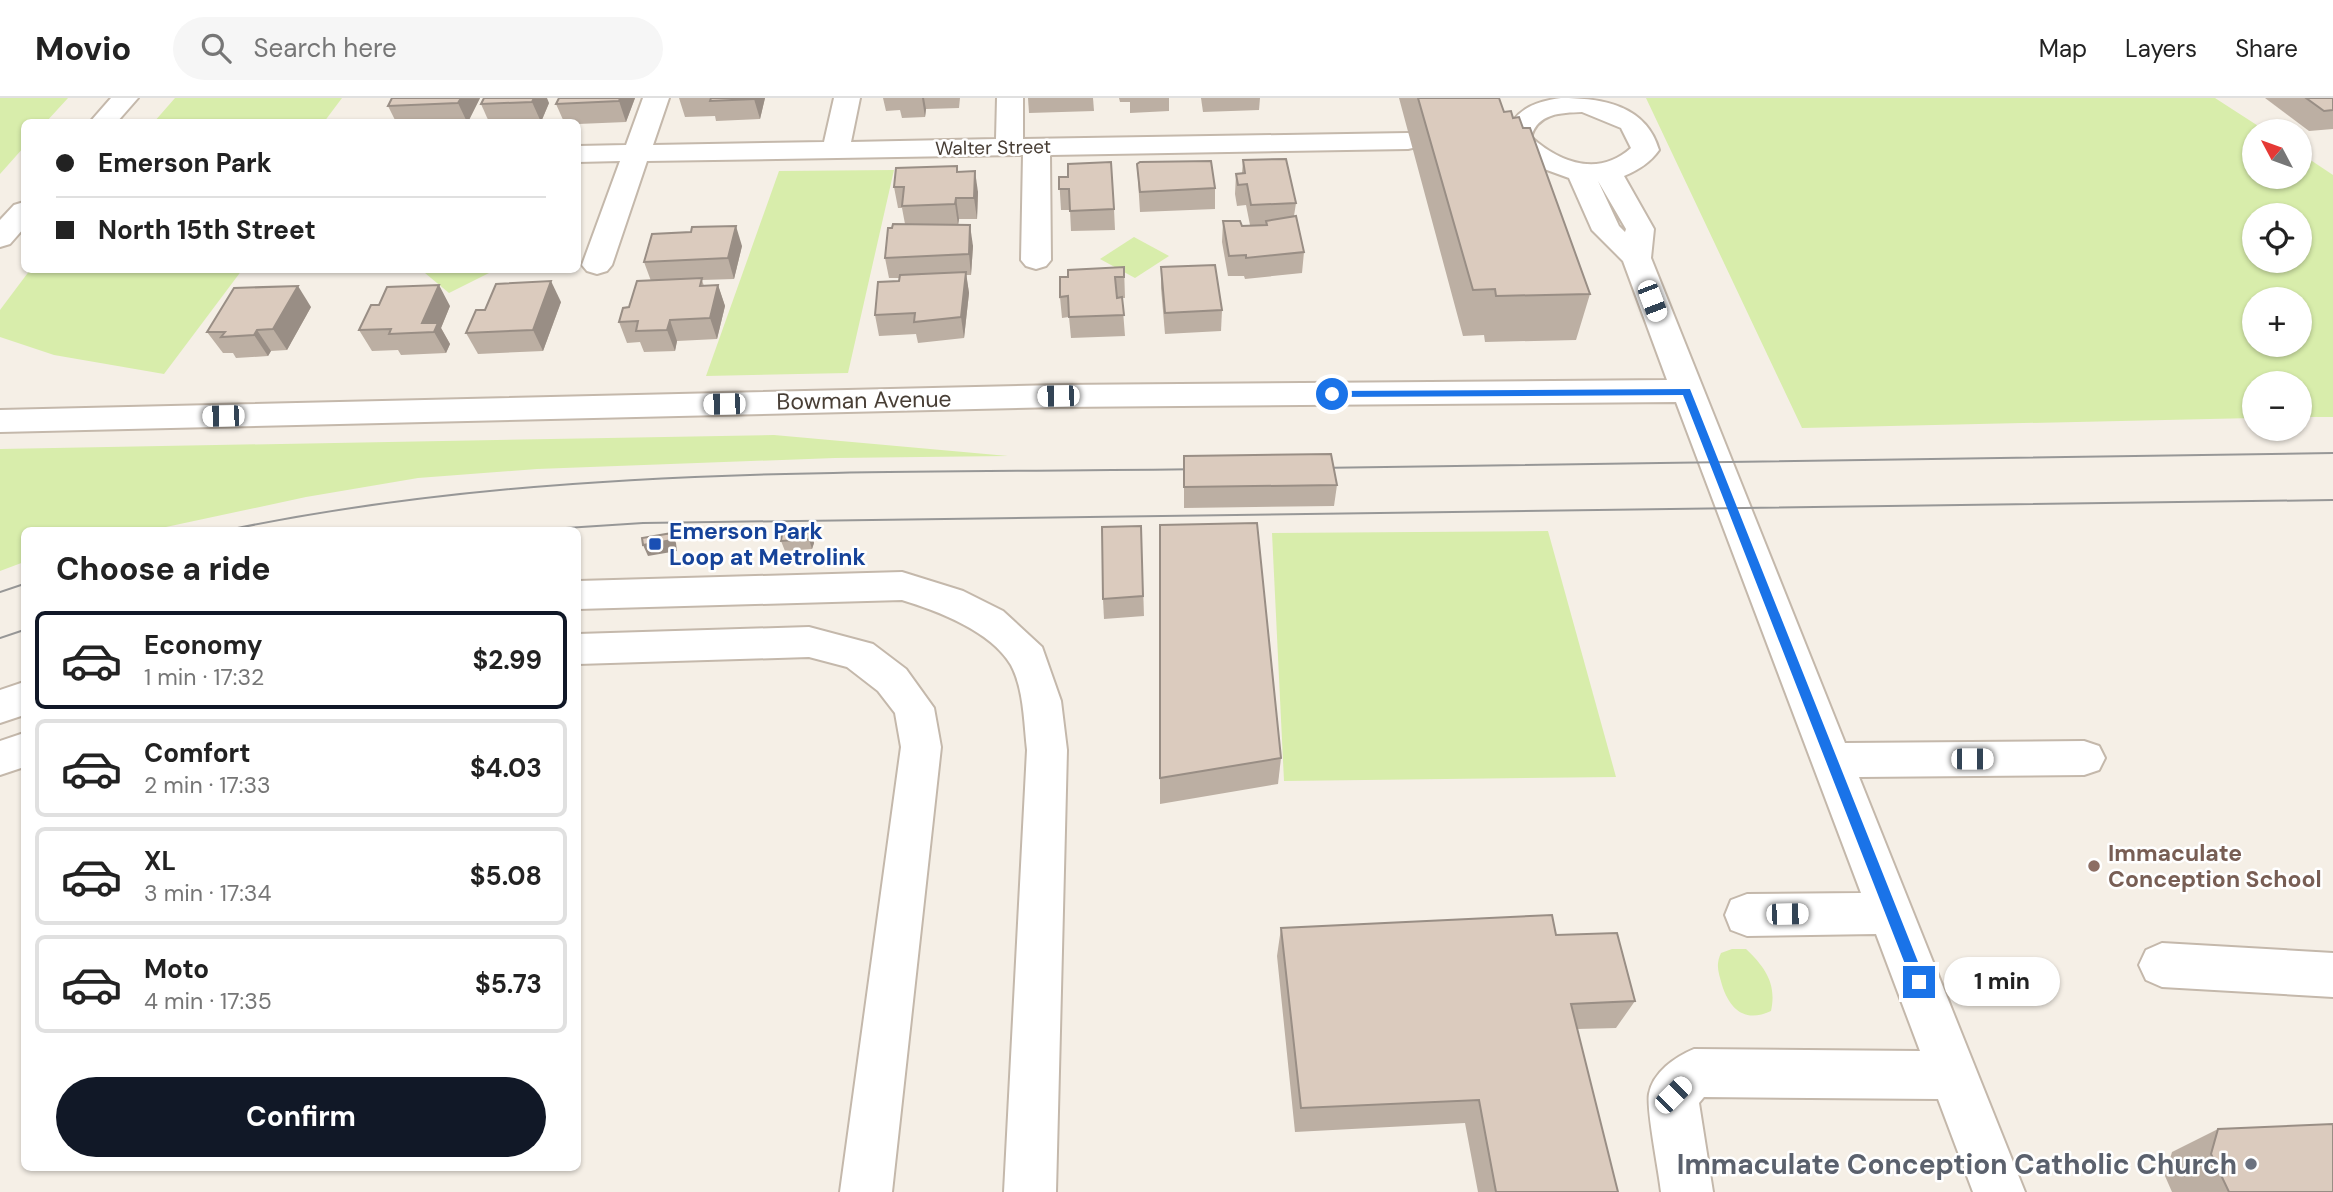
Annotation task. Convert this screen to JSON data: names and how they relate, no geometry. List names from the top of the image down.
{
  "streets": {
    "street": ["Walter Street", "Bowman Avenue"]
  },
  "places": {
    "transit": ["Emerson Park Loop at Metrolink"],
    "other": ["Immaculate Conception School", "Immaculate Conception Catholic Church"]
  },
  "north": "top left",
  "page": {
    "header": "Movio",
    "search": "Search here",
    "nav": ["Map", "Layers", "Share"],
    "map_buttons": ["+", "−"],
    "banner": ["Emerson Park", "North 15th Street"],
    "heading": "Choose a ride",
    "list": [
      {
        "name": "Economy",
        "note": "1 min · 17:32",
        "value": "$2.99"
      },
      {
        "name": "Comfort",
        "note": "2 min · 17:33",
        "value": "$4.03"
      },
      {
        "name": "XL",
        "note": "3 min · 17:34",
        "value": "$5.08"
      },
      {
        "name": "Moto",
        "note": "4 min · 17:35",
        "value": "$5.73"
      }
    ],
    "bubble": "1 min",
    "buttons": "Confirm"
  }
}
